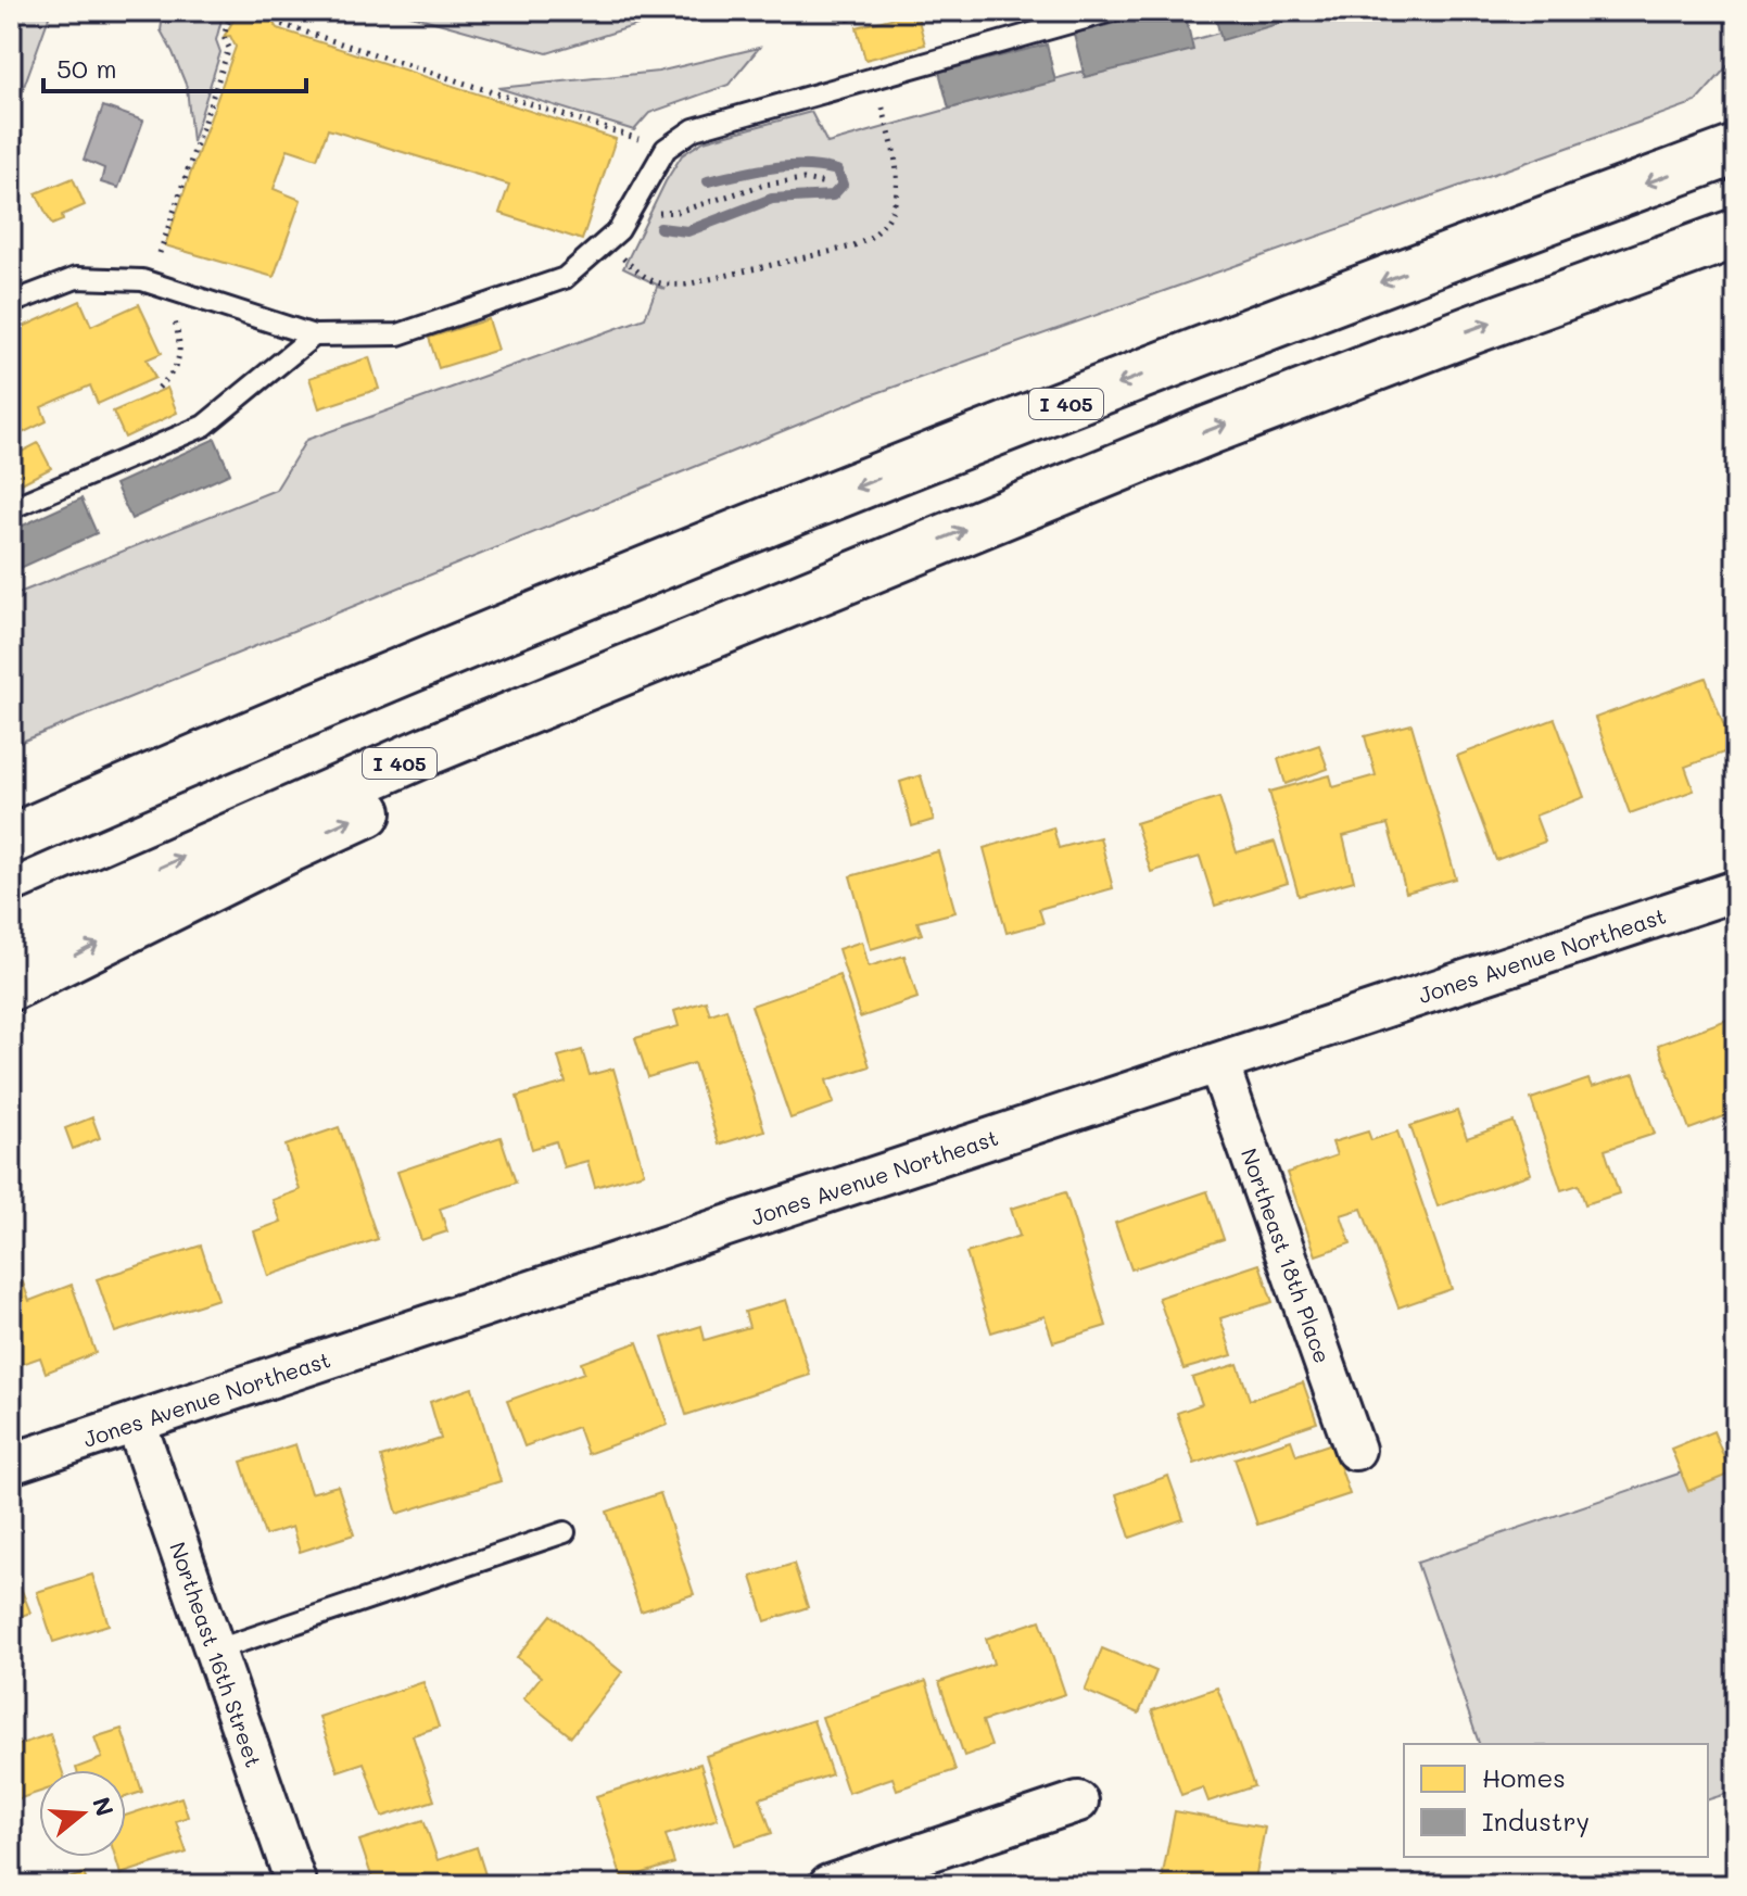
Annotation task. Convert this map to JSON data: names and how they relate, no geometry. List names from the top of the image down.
{
  "streets": {
    "highway": ["I 405"],
    "street": ["Jones Avenue Northeast", "Northeast 18th Place", "Northeast 16th Street"]
  },
  "crossings": [
    ["Jones Avenue Northeast", "Northeast 18th Place"],
    ["Jones Avenue Northeast", "Northeast 16th Street"]
  ],
  "legend": ["Homes", "Industry"],
  "scale_bar": "50 m",
  "north": "right"
}
